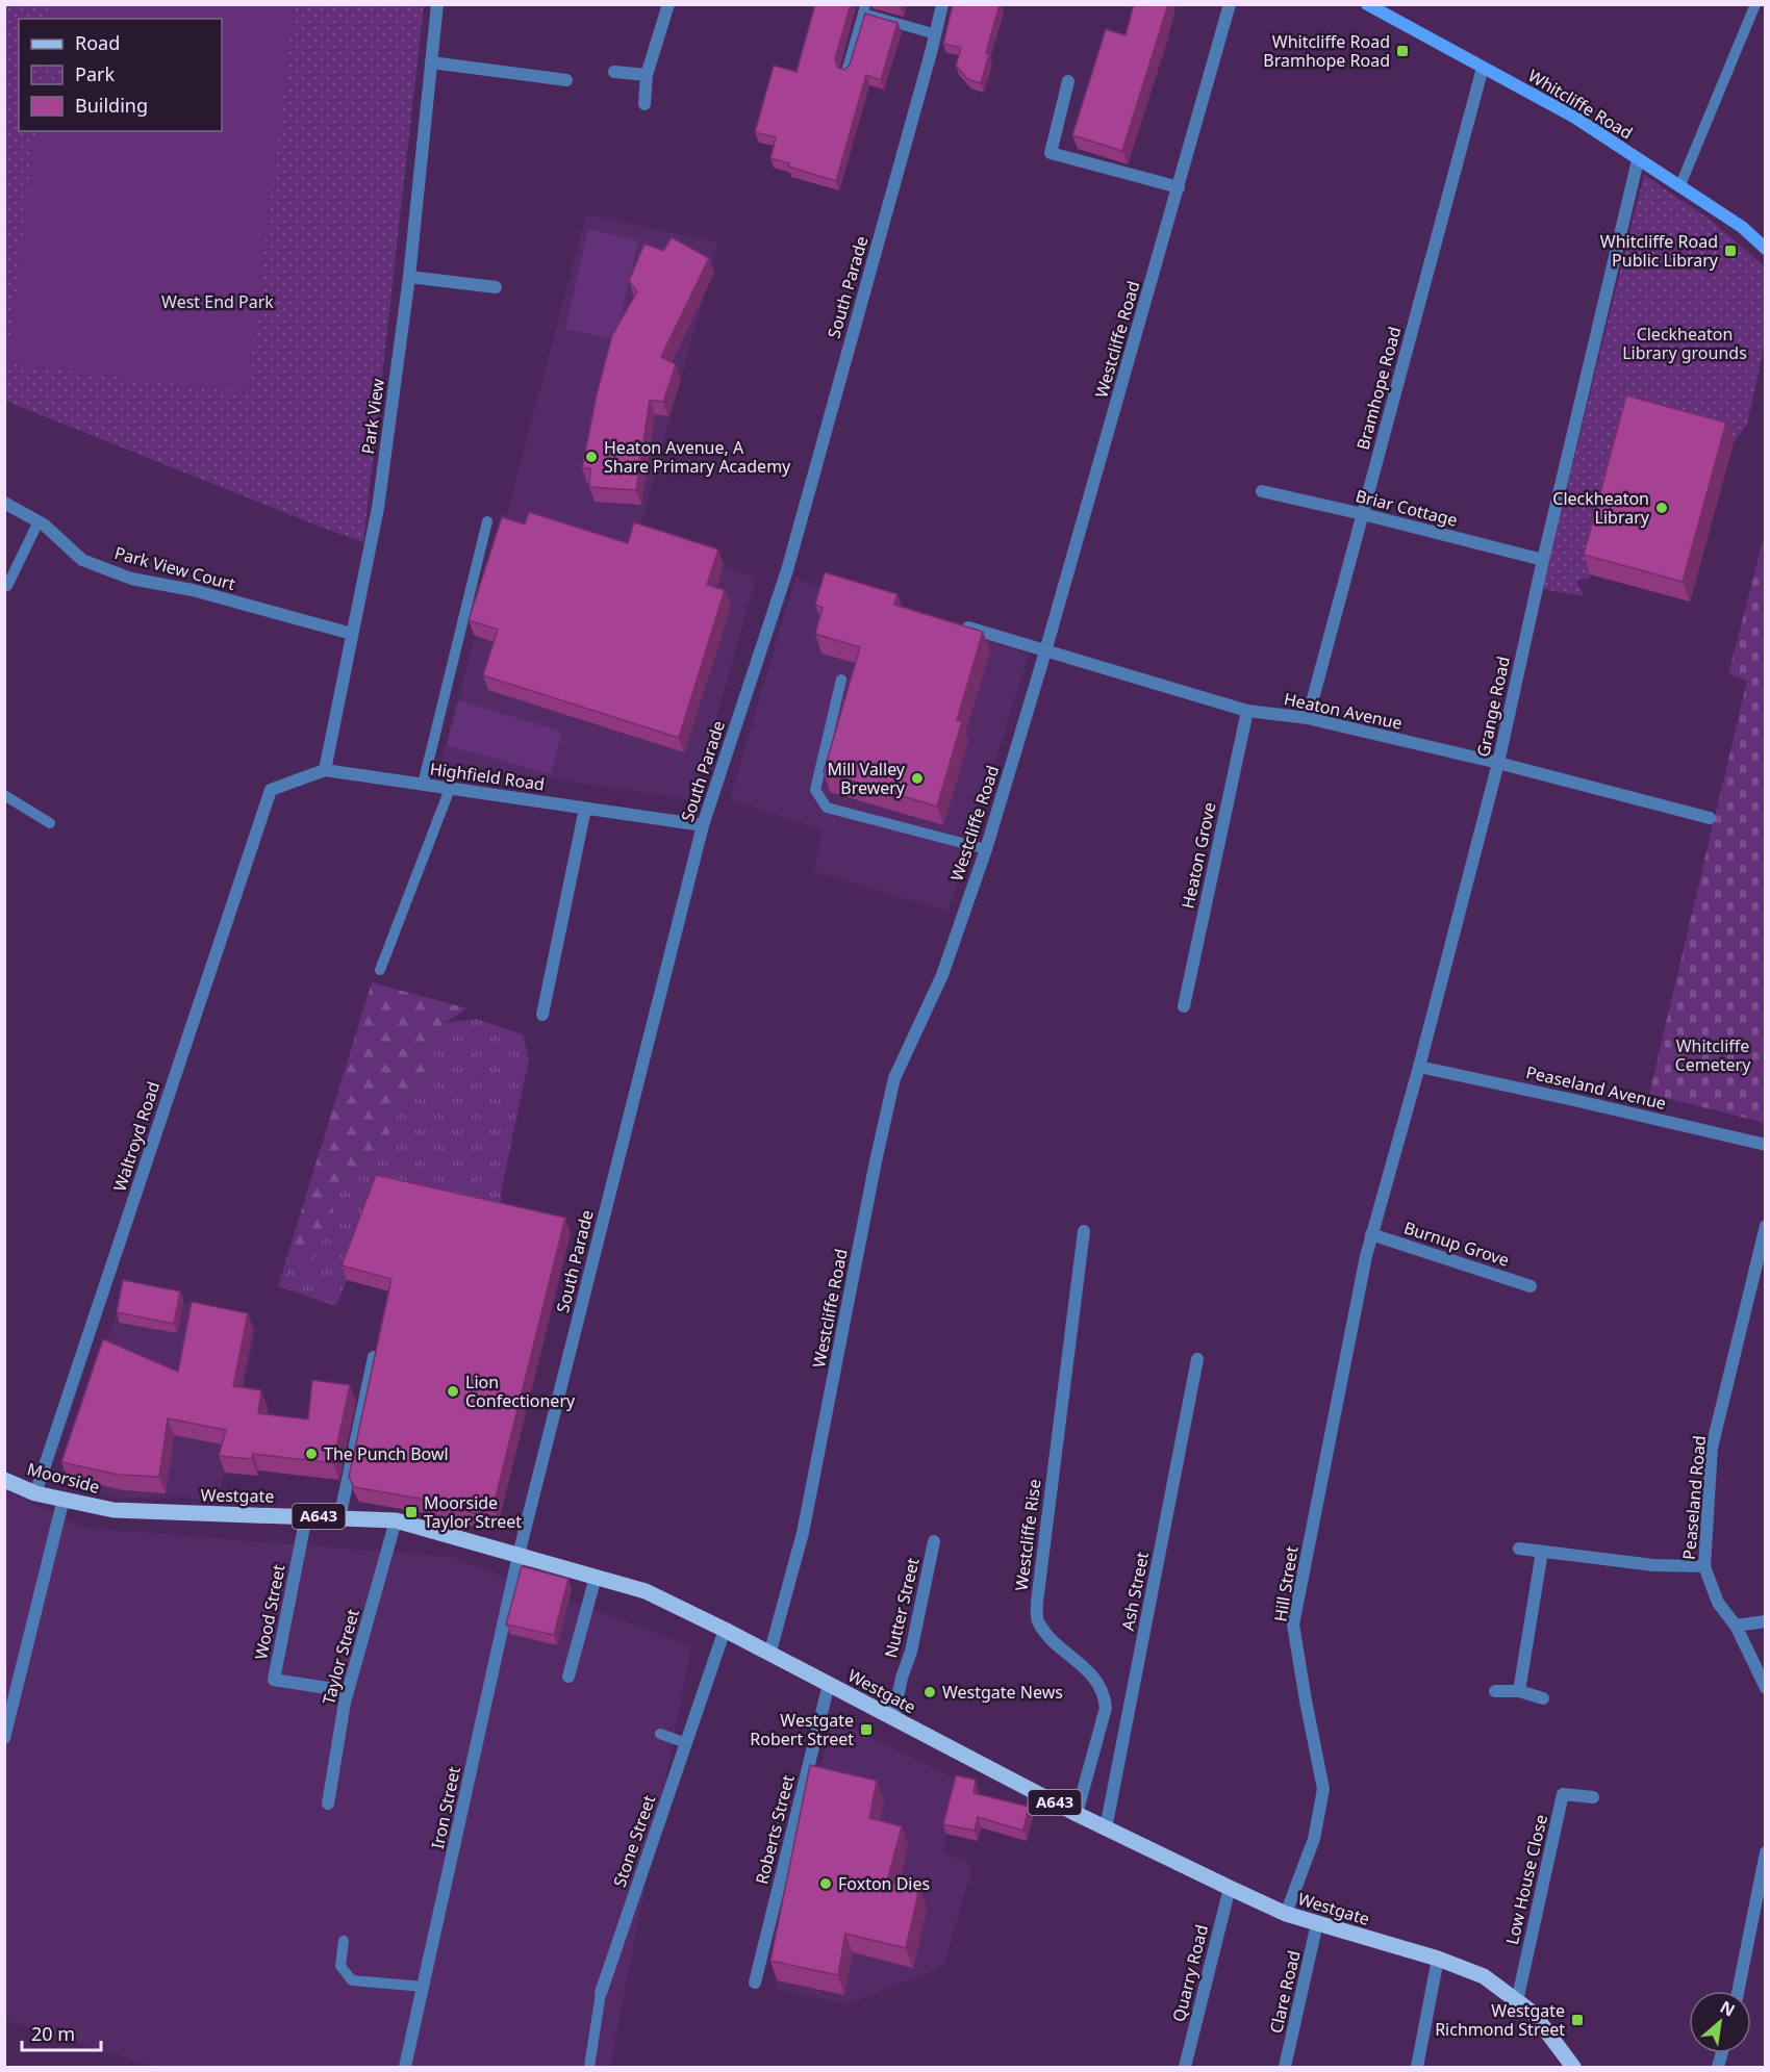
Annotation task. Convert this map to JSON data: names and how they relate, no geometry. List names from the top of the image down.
{
  "streets": {
    "main road": [
      "Whitcliffe Road",
      "Moorside",
      "Westgate",
      "A643"
    ],
    "street": [
      "South Parade",
      "Westcliffe Road",
      "Bramhope Road",
      "Park View",
      "Briar Cottage",
      "Park View Court",
      "Grange Road",
      "Heaton Avenue",
      "Highfield Road",
      "Heaton Grove",
      "Peaseland Avenue",
      "Waltroyd Road",
      "Burnup Grove",
      "Peaseland Road",
      "Westcliffe Rise",
      "Hill Street",
      "Ash Street",
      "Nutter Street",
      "Wood Street",
      "Taylor Street",
      "Iron Street",
      "Roberts Street",
      "Stone Street",
      "Low House Close",
      "Quarry Road",
      "Clare Road"
    ]
  },
  "crossings": [
    ["Whitcliffe Road", "Bramhope Road"],
    ["Whitcliffe Road", "Grange Road"],
    ["South Parade", "Highfield Road"],
    ["South Parade", "Westgate"],
    ["South Parade", "Iron Street"],
    ["Westcliffe Road", "Heaton Avenue"],
    ["Westcliffe Road", "Westgate"],
    ["Bramhope Road", "Briar Cottage"],
    ["Bramhope Road", "Heaton Avenue"],
    ["Park View", "Park View Court"],
    ["Park View", "Highfield Road"],
    ["Briar Cottage", "Grange Road"],
    ["Grange Road", "Heaton Avenue"],
    ["Grange Road", "Peaseland Avenue"],
    ["Grange Road", "Burnup Grove"],
    ["Grange Road", "Hill Street"],
    ["Heaton Avenue", "Heaton Grove"],
    ["Highfield Road", "Waltroyd Road"],
    ["Waltroyd Road", "Moorside"],
    ["Moorside", "Westgate"],
    ["Westgate", "Westcliffe Rise"],
    ["Westgate", "Hill Street"],
    ["Westgate", "Ash Street"],
    ["Westgate", "Nutter Street"],
    ["Westgate", "Wood Street"],
    ["Westgate", "Taylor Street"],
    ["Westgate", "Iron Street"],
    ["Westgate", "Roberts Street"],
    ["Westgate", "Stone Street"],
    ["Westgate", "Low House Close"],
    ["Westgate", "Quarry Road"],
    ["Westgate", "Clare Road"],
    ["Wood Street", "Taylor Street"]
  ],
  "parks": ["West End Park", "Cleckheaton Library grounds", "Whitcliffe Cemetery"],
  "places": {
    "transit": [
      "Whitcliffe Road Bramhope Road",
      "Whitcliffe Road Public Library",
      "Moorside Taylor Street",
      "Westgate Robert Street",
      "Westgate Richmond Street"
    ],
    "other": [
      "Heaton Avenue, A Share Primary Academy",
      "Cleckheaton Library",
      "Mill Valley Brewery",
      "Lion Confectionery",
      "The Punch Bowl",
      "Westgate News",
      "Foxton Dies"
    ]
  },
  "legend": ["Road", "Park", "Building"],
  "scale_bar": "20 m",
  "north": "top right"
}
